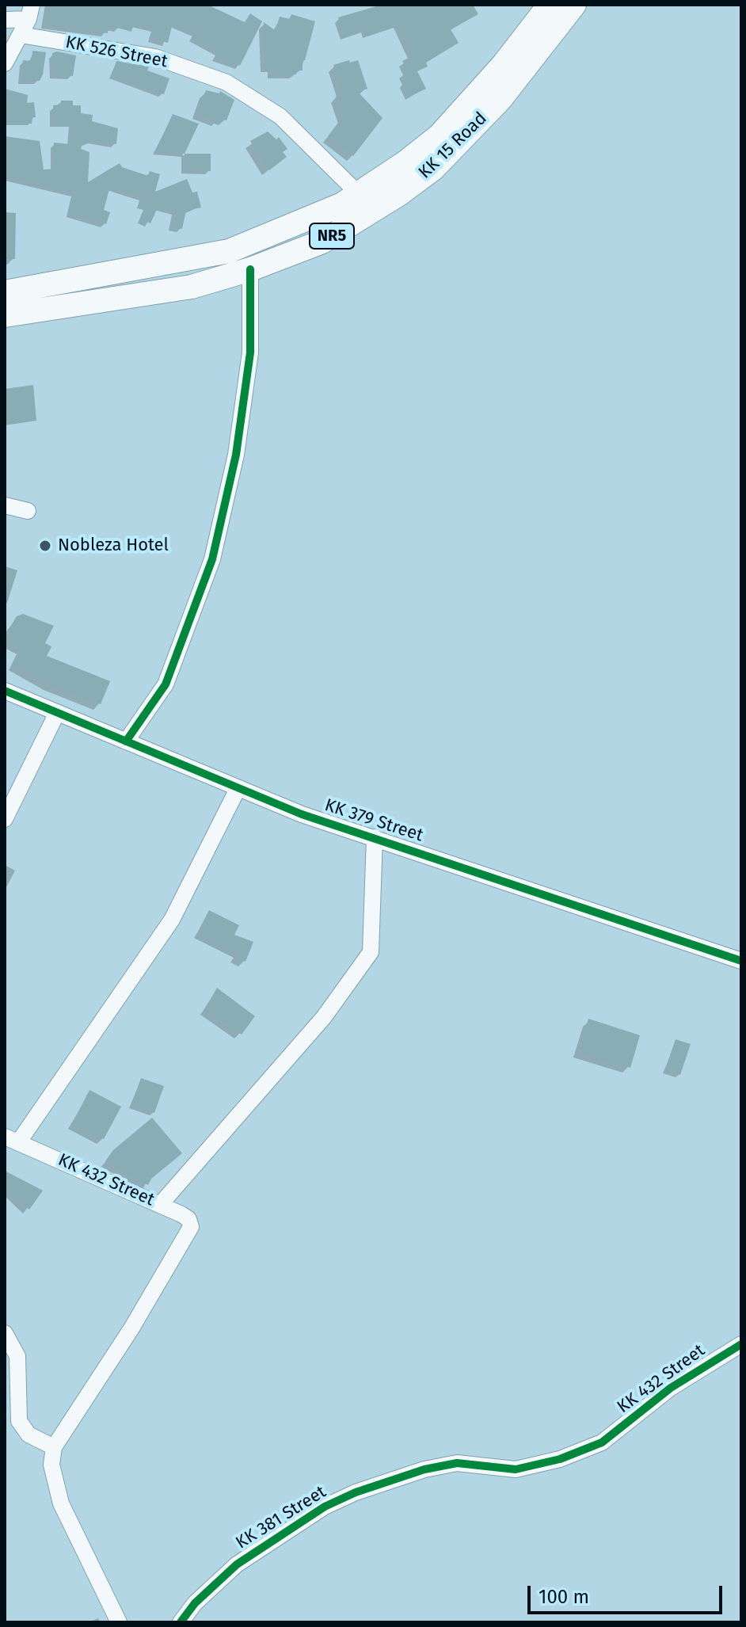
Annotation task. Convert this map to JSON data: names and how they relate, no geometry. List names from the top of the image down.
{
  "streets": {
    "highway": ["KK 15 Road", "NR5"],
    "street": [
      "KK 526 Street",
      "KK 379 Street",
      "KK 432 Street",
      "KK 381 Street"
    ]
  },
  "crossings": [
    ["KK 526 Street", "KK 15 Road"],
    ["KK 432 Street", "KK 381 Street"]
  ],
  "places": ["Nobleza Hotel"],
  "scale_bar": "100 m"
}
